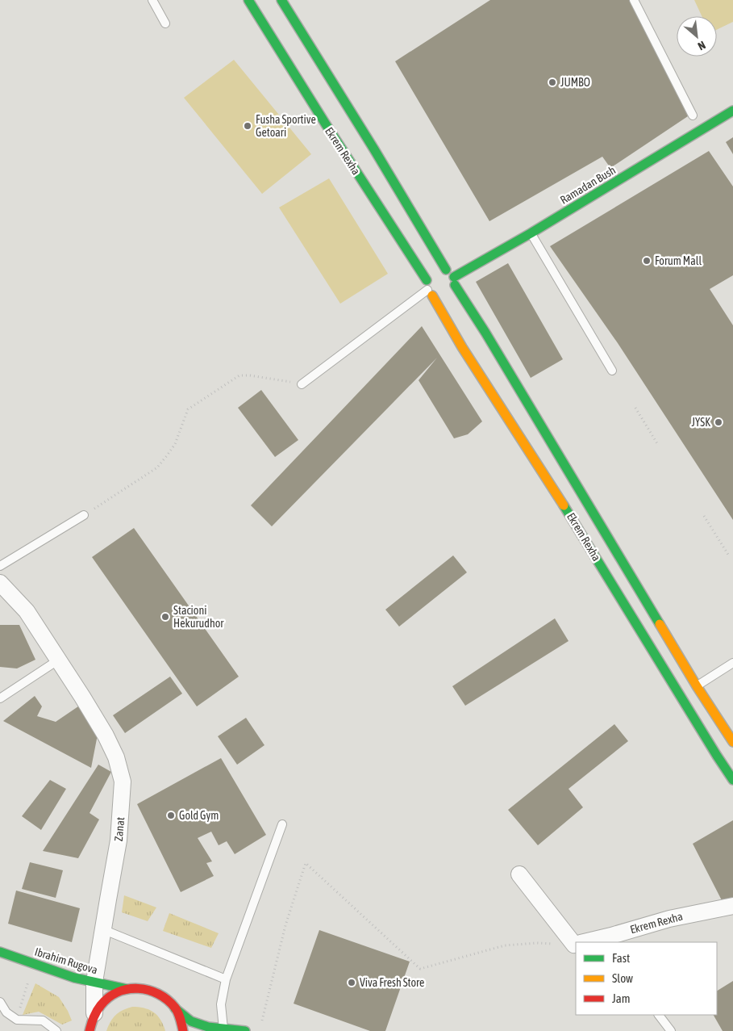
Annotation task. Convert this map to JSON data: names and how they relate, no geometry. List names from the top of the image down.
{
  "streets": {
    "street": [
      "Ekrem Rexha",
      "Ramadan Bush",
      "Zanat",
      "Ibrahim Rugova"
    ]
  },
  "crossings": [
    ["Ekrem Rexha", "Ramadan Bush"],
    ["Zanat", "Ibrahim Rugova"]
  ],
  "places": [
    "JUMBO",
    "Fusha Sportive Getoari",
    "Forum Mall",
    "JYSK",
    "Stacioni Hekurudhor",
    "Gold Gym",
    "Viva Fresh Store"
  ],
  "legend": ["Fast", "Slow", "Jam"],
  "north": "bottom right"
}
